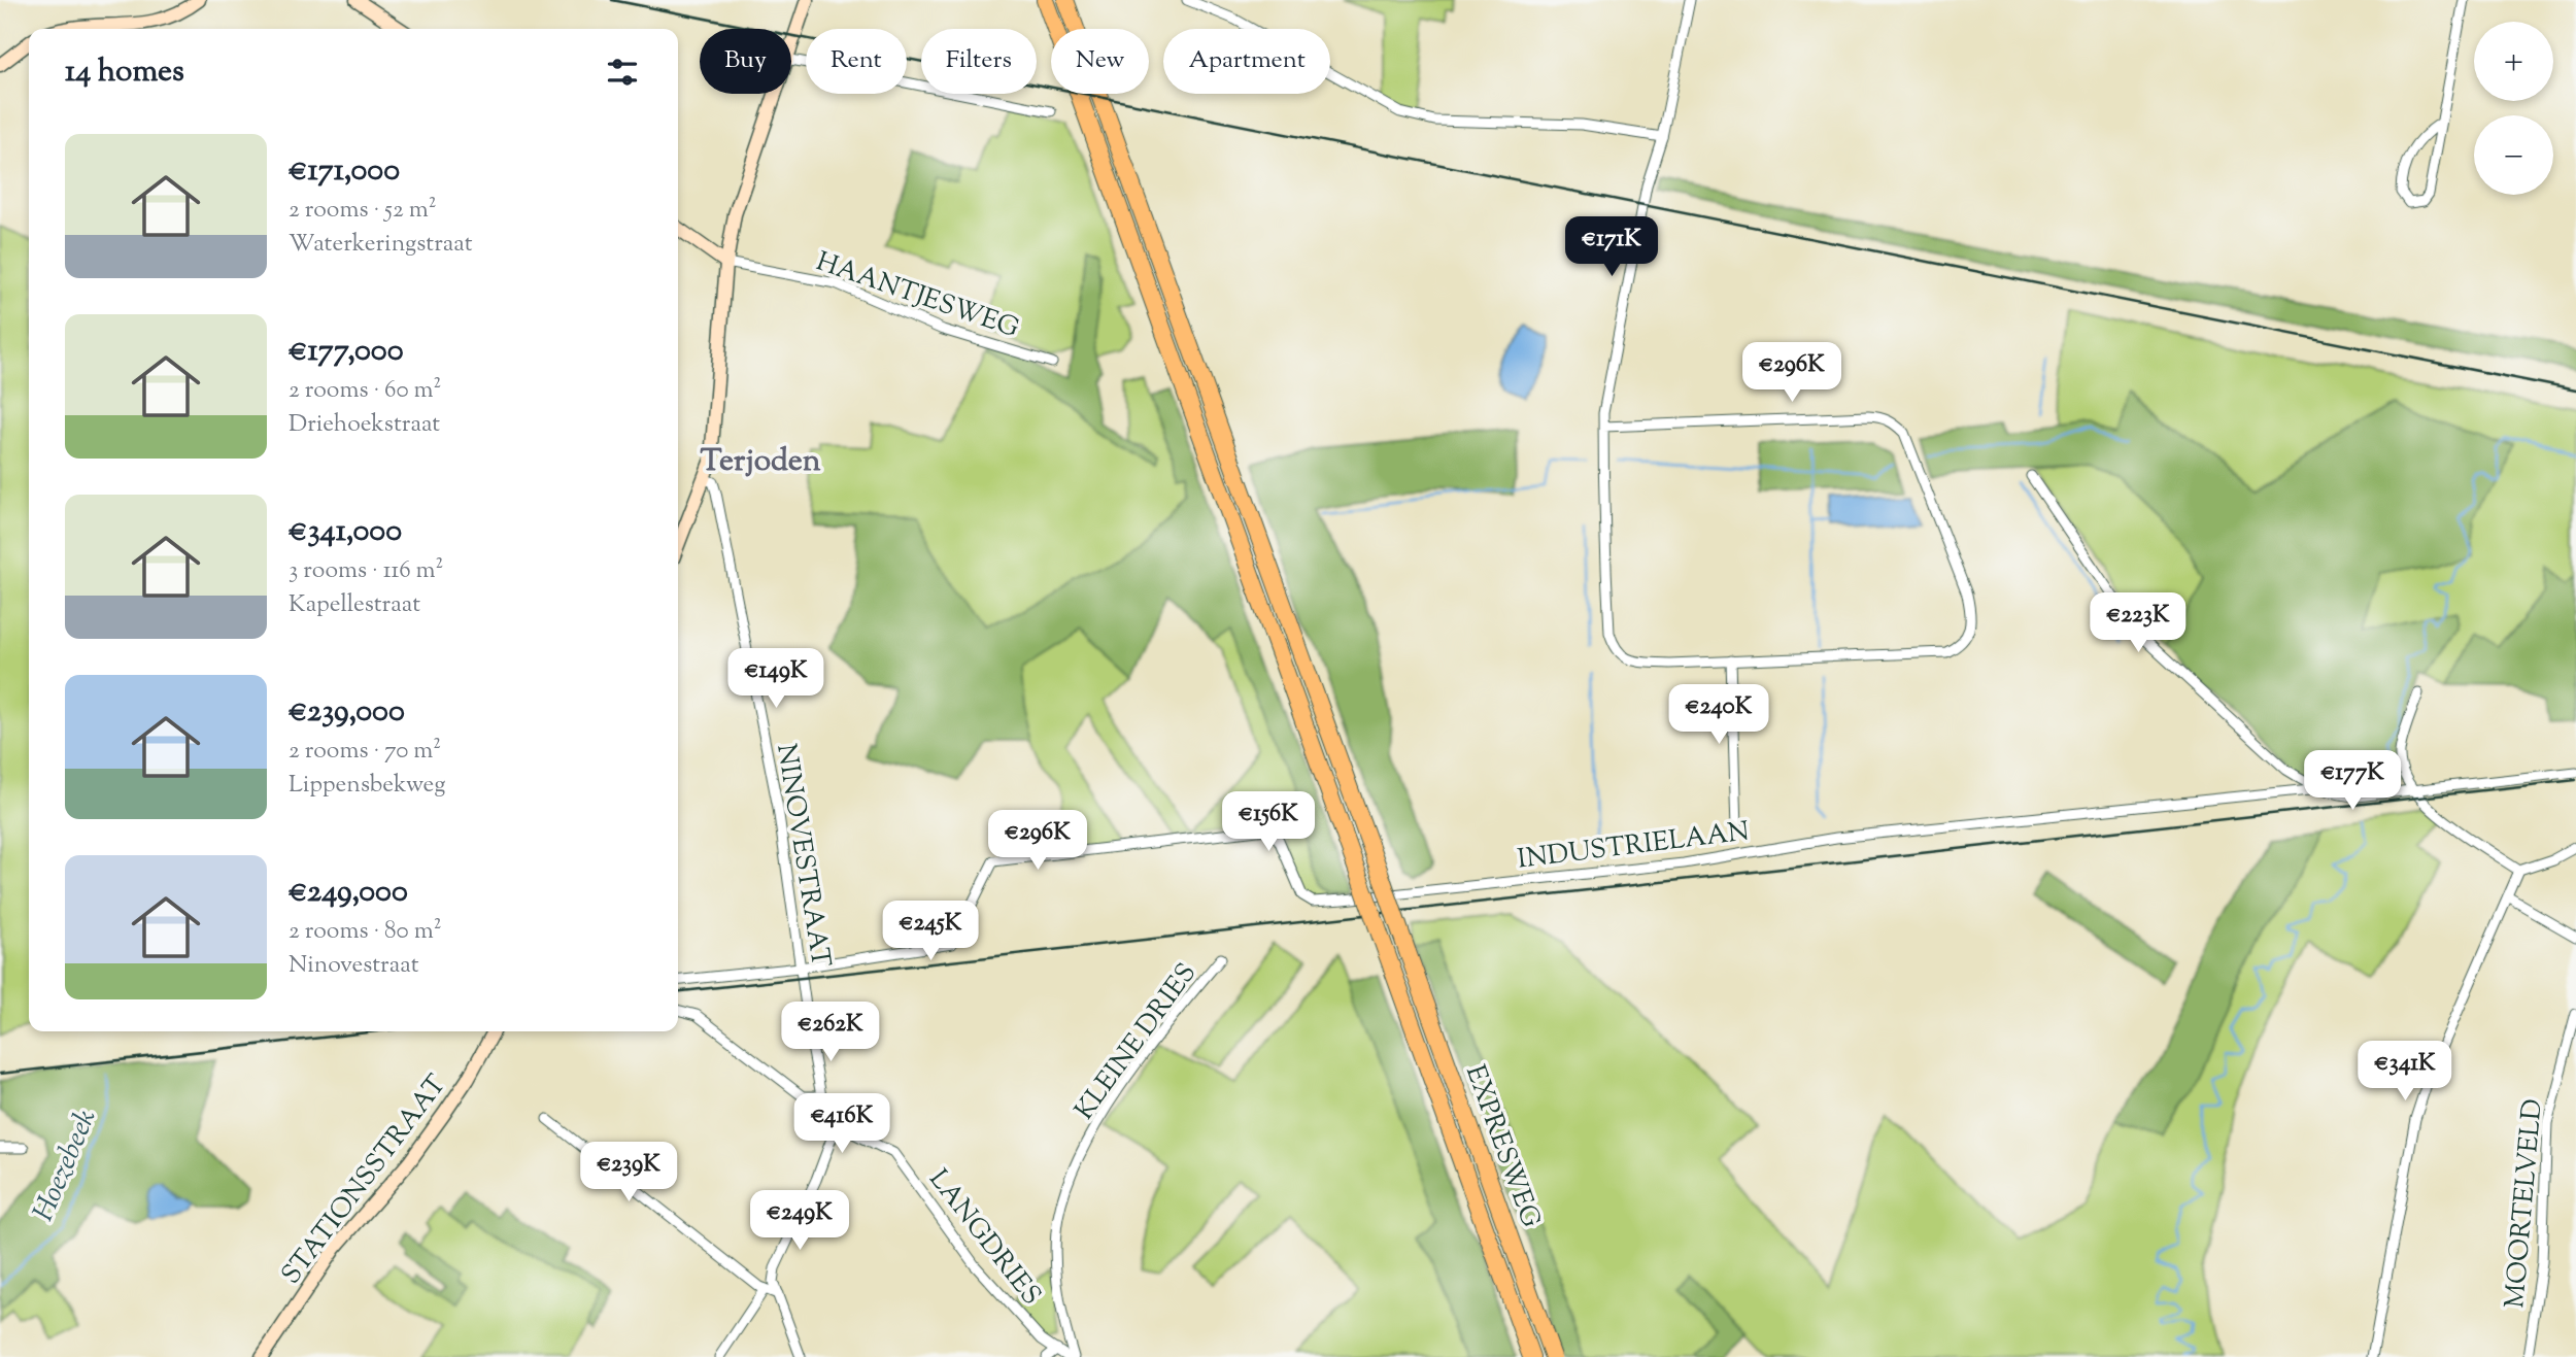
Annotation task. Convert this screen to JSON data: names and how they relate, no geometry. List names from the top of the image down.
{
  "streets": {
    "highway": ["EXPRESWEG"],
    "main road": ["STATIONSSTRAAT"],
    "street": [
      "HAANTJESWEG",
      "INDUSTRIELAAN",
      "NINOVESTRAAT",
      "KLEINE DRIES",
      "MOORTELVELD",
      "LANGDRIES"
    ]
  },
  "crossings": [
    ["INDUSTRIELAAN", "NINOVESTRAAT"],
    ["NINOVESTRAAT", "LANGDRIES"]
  ],
  "districts": ["Terjoden"],
  "water": ["Hoezebeek"],
  "page": {
    "map_buttons": ["+", "−"],
    "chip": [
      "Buy",
      "Rent",
      "Filters",
      "New",
      "Apartment"
    ],
    "heading": "14 homes",
    "list": [
      {
        "name": "€171,000",
        "note": "2 rooms · 52 m² · Waterkeringstraat"
      },
      {
        "name": "€177,000",
        "note": "2 rooms · 60 m² · Driehoekstraat"
      },
      {
        "name": "€341,000",
        "note": "3 rooms · 116 m² · Kapellestraat"
      },
      {
        "name": "€239,000",
        "note": "2 rooms · 70 m² · Lippensbekweg"
      },
      {
        "name": "€249,000",
        "note": "2 rooms · 80 m² · Ninovestraat"
      }
    ],
    "price": [
      "€171K",
      "€296K",
      "€223K",
      "€149K",
      "€240K",
      "€177K",
      "€156K",
      "€296K",
      "€245K",
      "€262K",
      "€341K",
      "€416K",
      "€239K",
      "€249K"
    ]
  }
}
